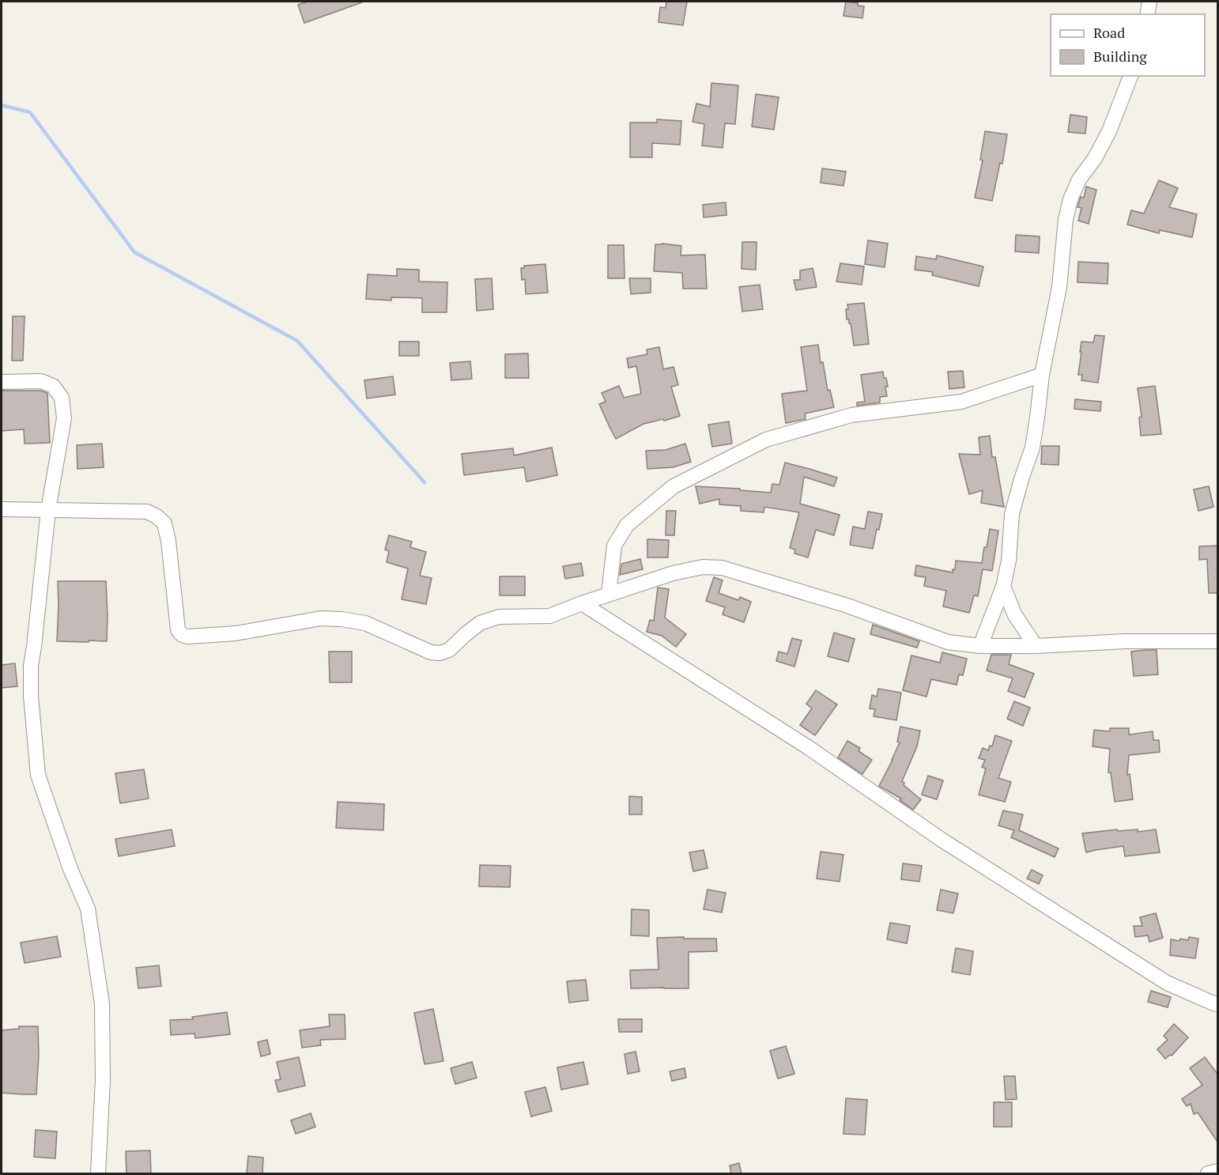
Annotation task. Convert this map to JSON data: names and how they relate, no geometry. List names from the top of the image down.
{
  "legend": ["Road", "Building"]
}
